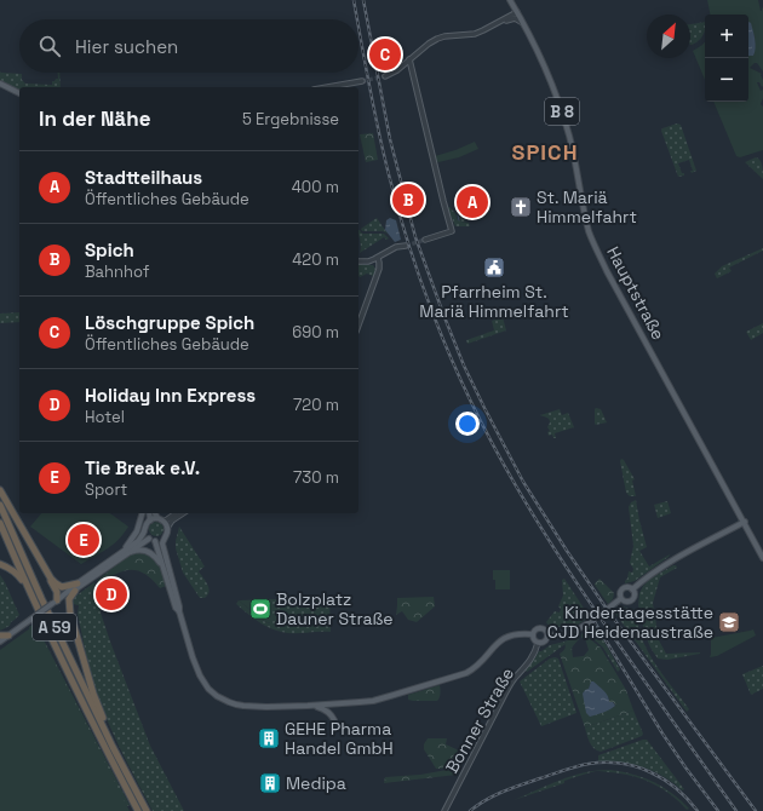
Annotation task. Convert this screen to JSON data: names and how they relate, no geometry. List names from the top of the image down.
{
  "streets": {
    "highway": ["A 59"],
    "main road": ["B 8", "Hauptstraße"],
    "street": ["Bonner Straße"]
  },
  "districts": ["SPICH"],
  "places": {
    "church": ["St. Mariä Himmelfahrt"],
    "public building": ["Pfarrheim St. Mariä Himmelfahrt"],
    "sports": ["Bolzplatz Dauner Straße"],
    "school or university": ["Kindertagesstätte CJD Heidenaustraße"],
    "building": ["GEHE Pharma Handel GmbH", "Medipa"]
  },
  "north": "top right",
  "page": {
    "map_buttons": ["+", "−"],
    "search": "Hier suchen",
    "pins": [
      "C",
      "B",
      "A",
      "E",
      "D"
    ],
    "heading": ["In der Nähe", "5 Ergebnisse"],
    "list": [
      {
        "mark": "A",
        "name": "Stadtteilhaus",
        "note": "Öffentliches Gebäude",
        "value": "400 m"
      },
      {
        "mark": "B",
        "name": "Spich",
        "note": "Bahnhof",
        "value": "420 m"
      },
      {
        "mark": "C",
        "name": "Löschgruppe Spich",
        "note": "Öffentliches Gebäude",
        "value": "690 m"
      },
      {
        "mark": "D",
        "name": "Holiday Inn Express",
        "note": "Hotel",
        "value": "720 m"
      },
      {
        "mark": "E",
        "name": "Tie Break e.V.",
        "note": "Sport",
        "value": "730 m"
      }
    ]
  }
}
